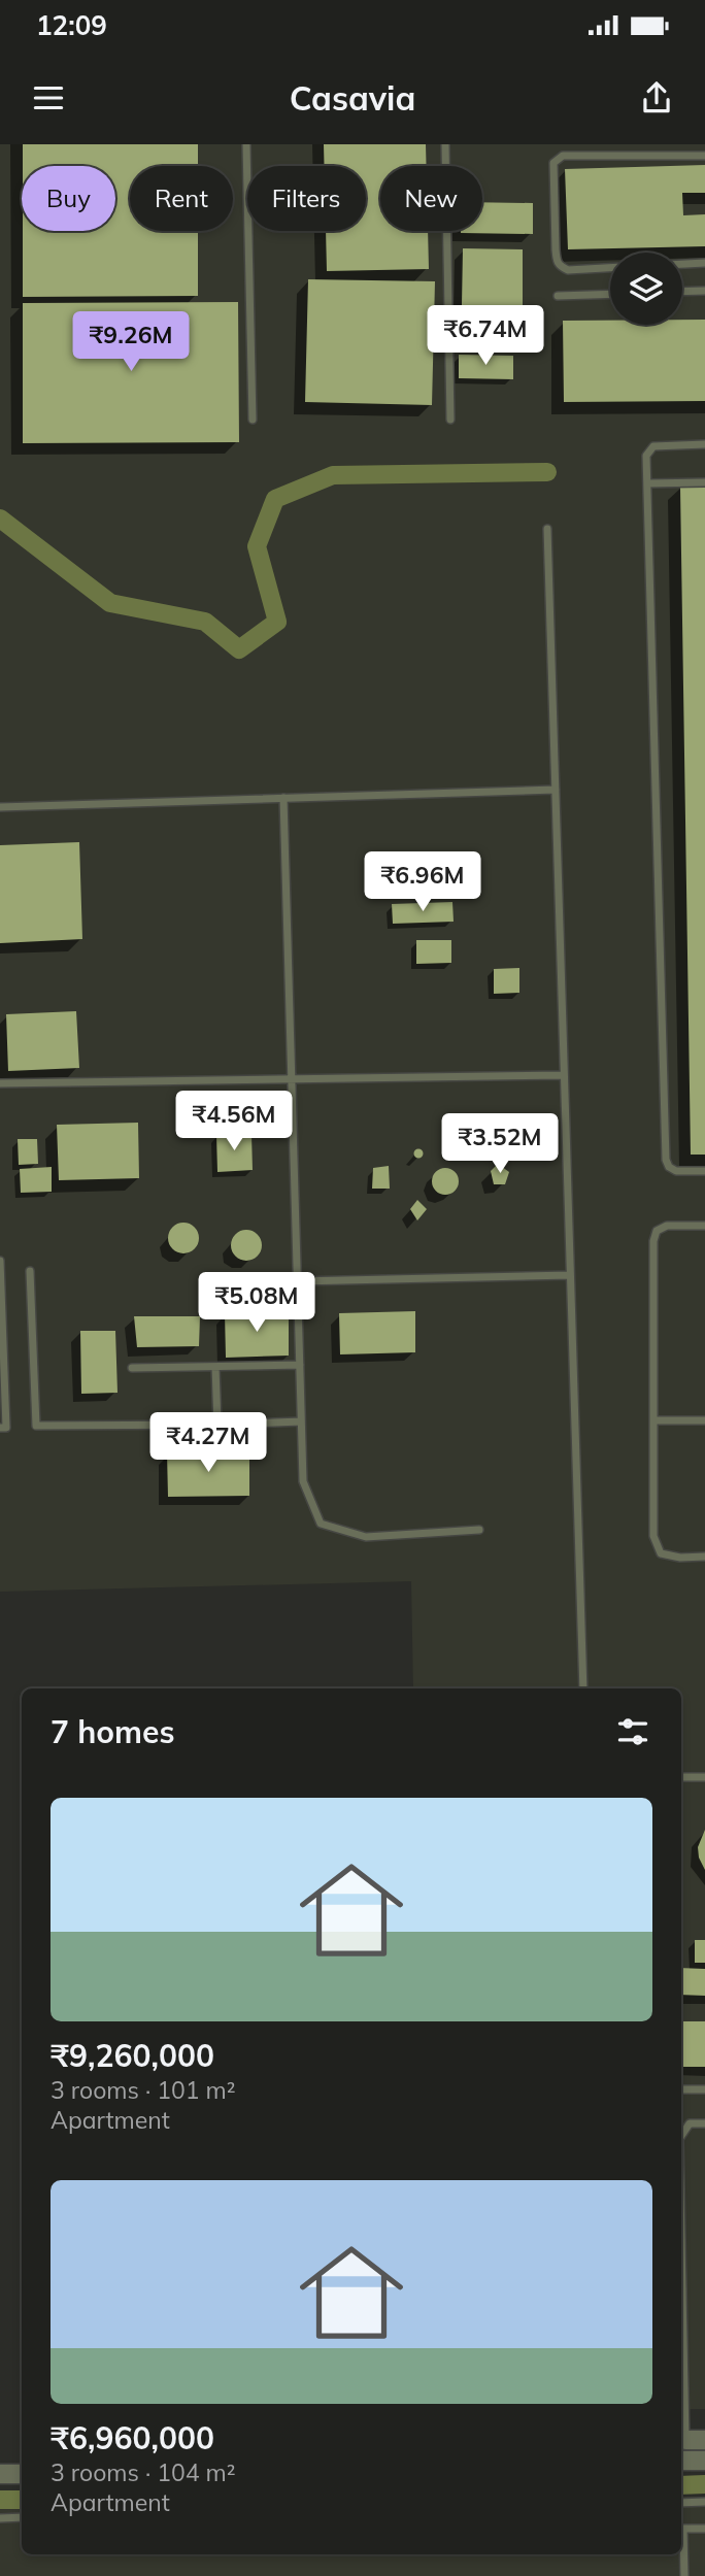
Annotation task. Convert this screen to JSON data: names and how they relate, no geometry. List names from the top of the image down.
{
  "page": {
    "status": "12:09",
    "header": "Casavia",
    "chip": [
      "Buy",
      "Rent",
      "Filters",
      "New"
    ],
    "price": [
      "₹6.74M",
      "₹9.26M",
      "₹6.96M",
      "₹4.56M",
      "₹3.52M",
      "₹5.08M",
      "₹4.27M"
    ],
    "heading": "7 homes",
    "list": [
      {
        "name": "₹9,260,000",
        "note": "3 rooms · 101 m² · Apartment"
      },
      {
        "name": "₹6,960,000",
        "note": "3 rooms · 104 m² · Apartment"
      }
    ]
  }
}
